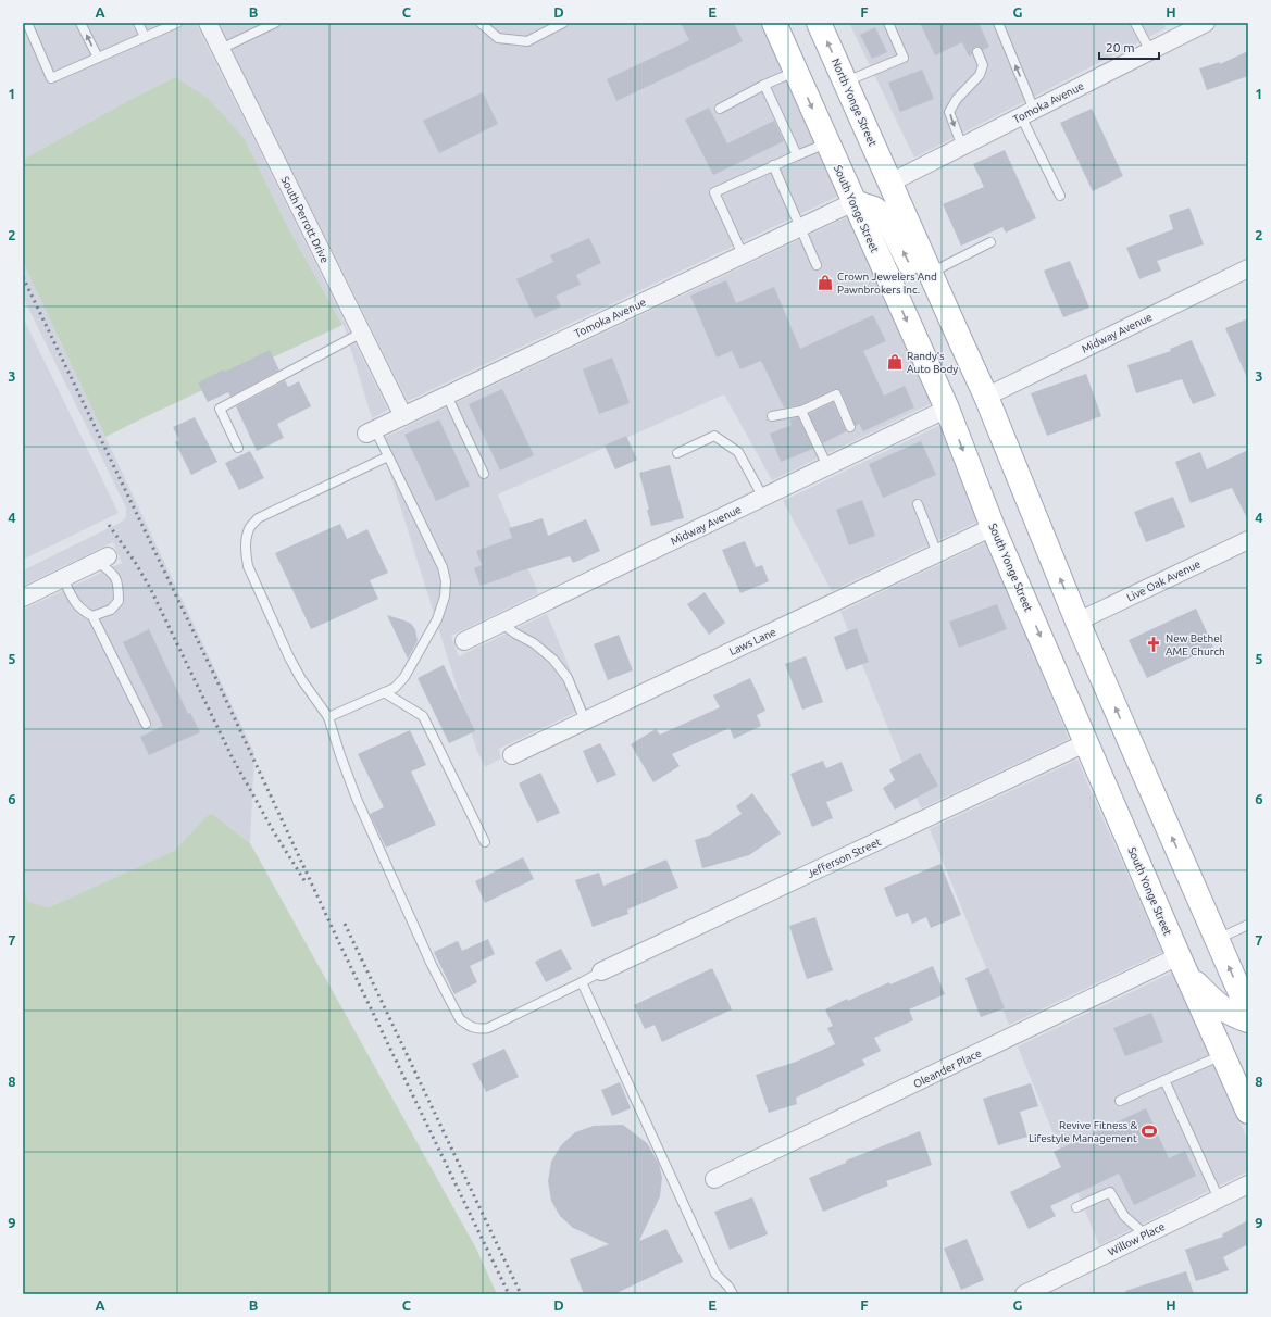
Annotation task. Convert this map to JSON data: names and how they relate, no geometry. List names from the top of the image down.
{
  "streets": {
    "main road": ["North Yonge Street", "South Yonge Street"],
    "street": [
      "Tomoka Avenue",
      "South Perrott Drive",
      "Midway Avenue",
      "Live Oak Avenue",
      "Laws Lane",
      "Jefferson Street",
      "Oleander Place",
      "Willow Place"
    ]
  },
  "crossings": [
    ["North Yonge Street", "Tomoka Avenue"],
    ["Tomoka Avenue", "South Yonge Street"],
    ["Tomoka Avenue", "South Perrott Drive"],
    ["South Yonge Street", "Midway Avenue"],
    ["South Yonge Street", "Laws Lane"],
    ["South Yonge Street", "Jefferson Street"],
    ["South Yonge Street", "Oleander Place"]
  ],
  "one_way": ["North Yonge Street"],
  "places": {
    "shop": ["Crown Jewelers And Pawnbrokers Inc.", "Randy's Auto Body"],
    "church": ["New Bethel AME Church"],
    "sports": ["Revive Fitness & Lifestyle Management"]
  },
  "scale_bar": "20 m",
  "grid": {
    "columns": [
      "A",
      "B",
      "C",
      "D",
      "E",
      "F",
      "G",
      "H"
    ],
    "rows": [
      "1",
      "2",
      "3",
      "4",
      "5",
      "6",
      "7",
      "8",
      "9"
    ]
  }
}
